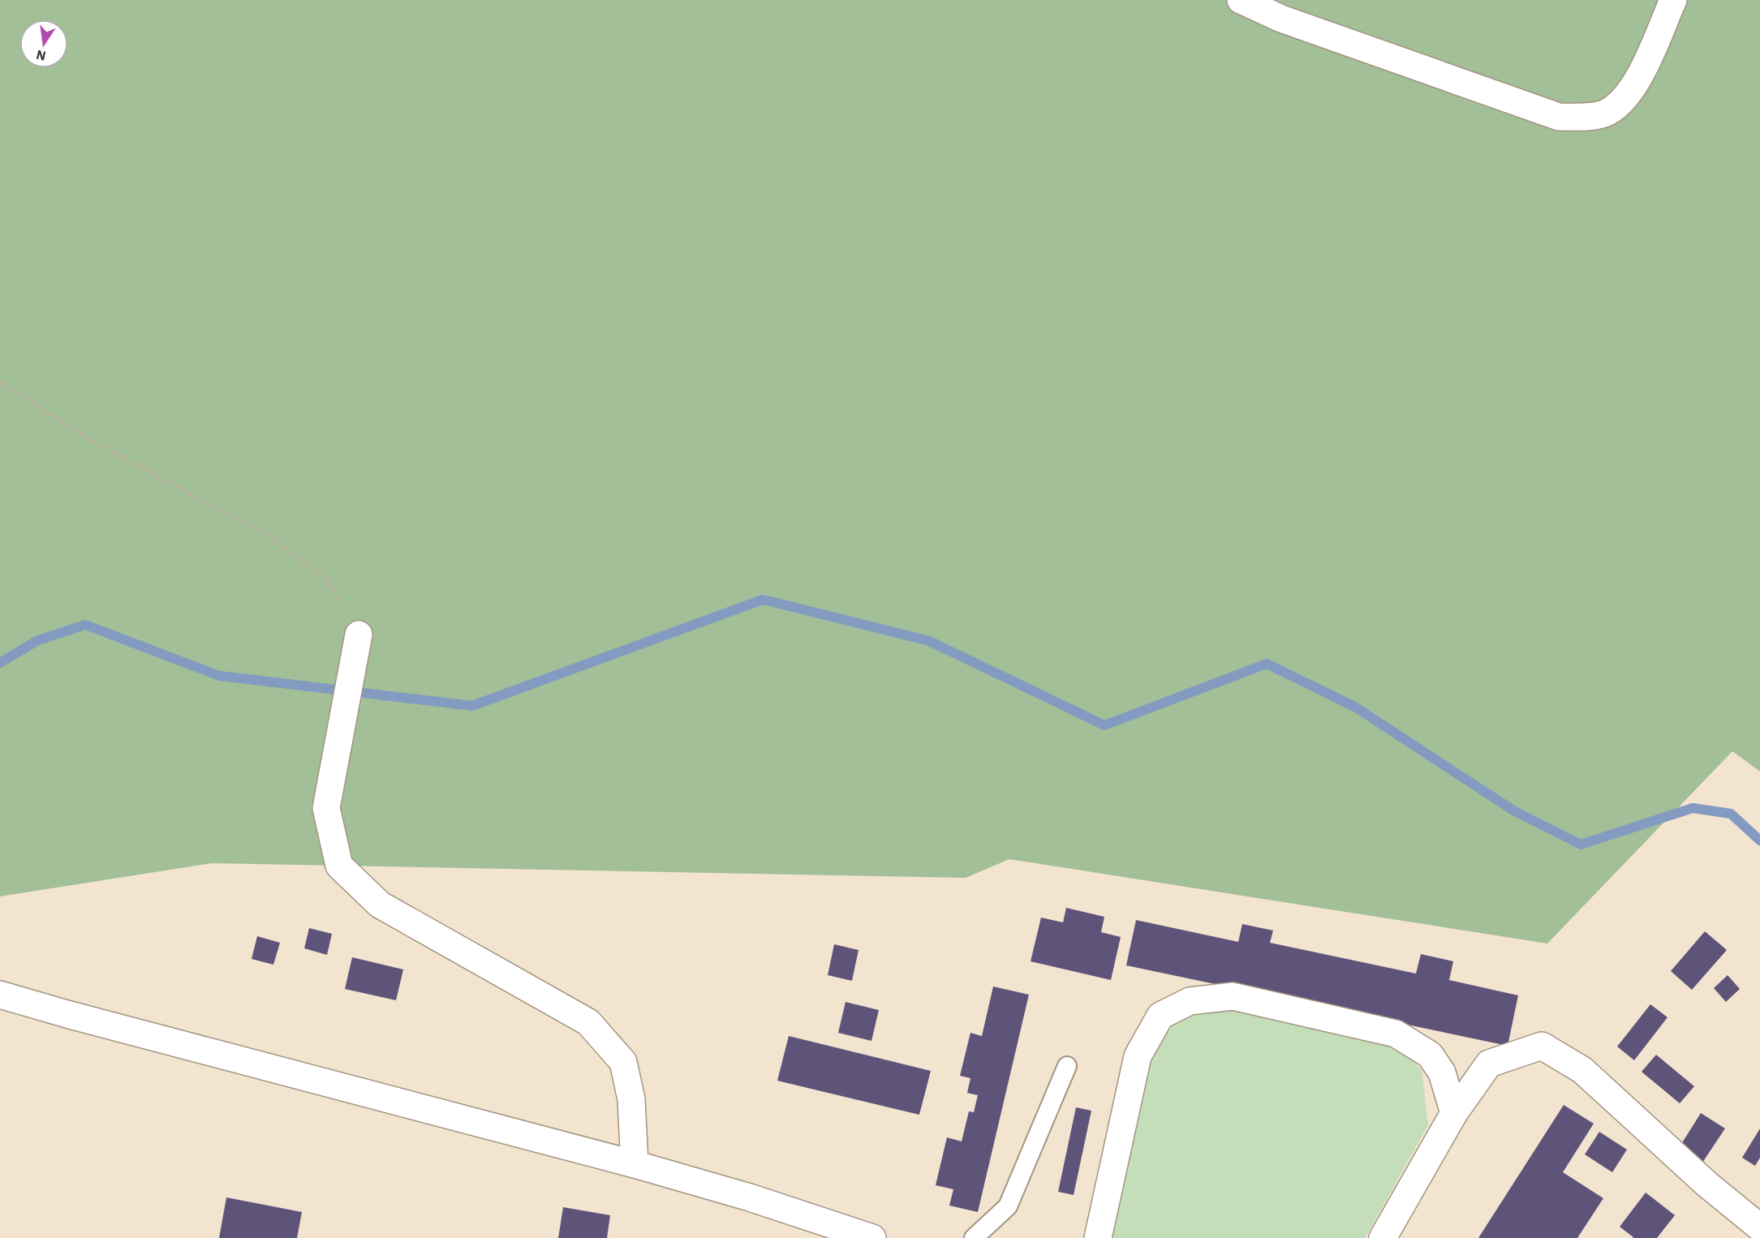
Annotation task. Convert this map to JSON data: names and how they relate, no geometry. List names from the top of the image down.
{
  "north": "bottom"
}
